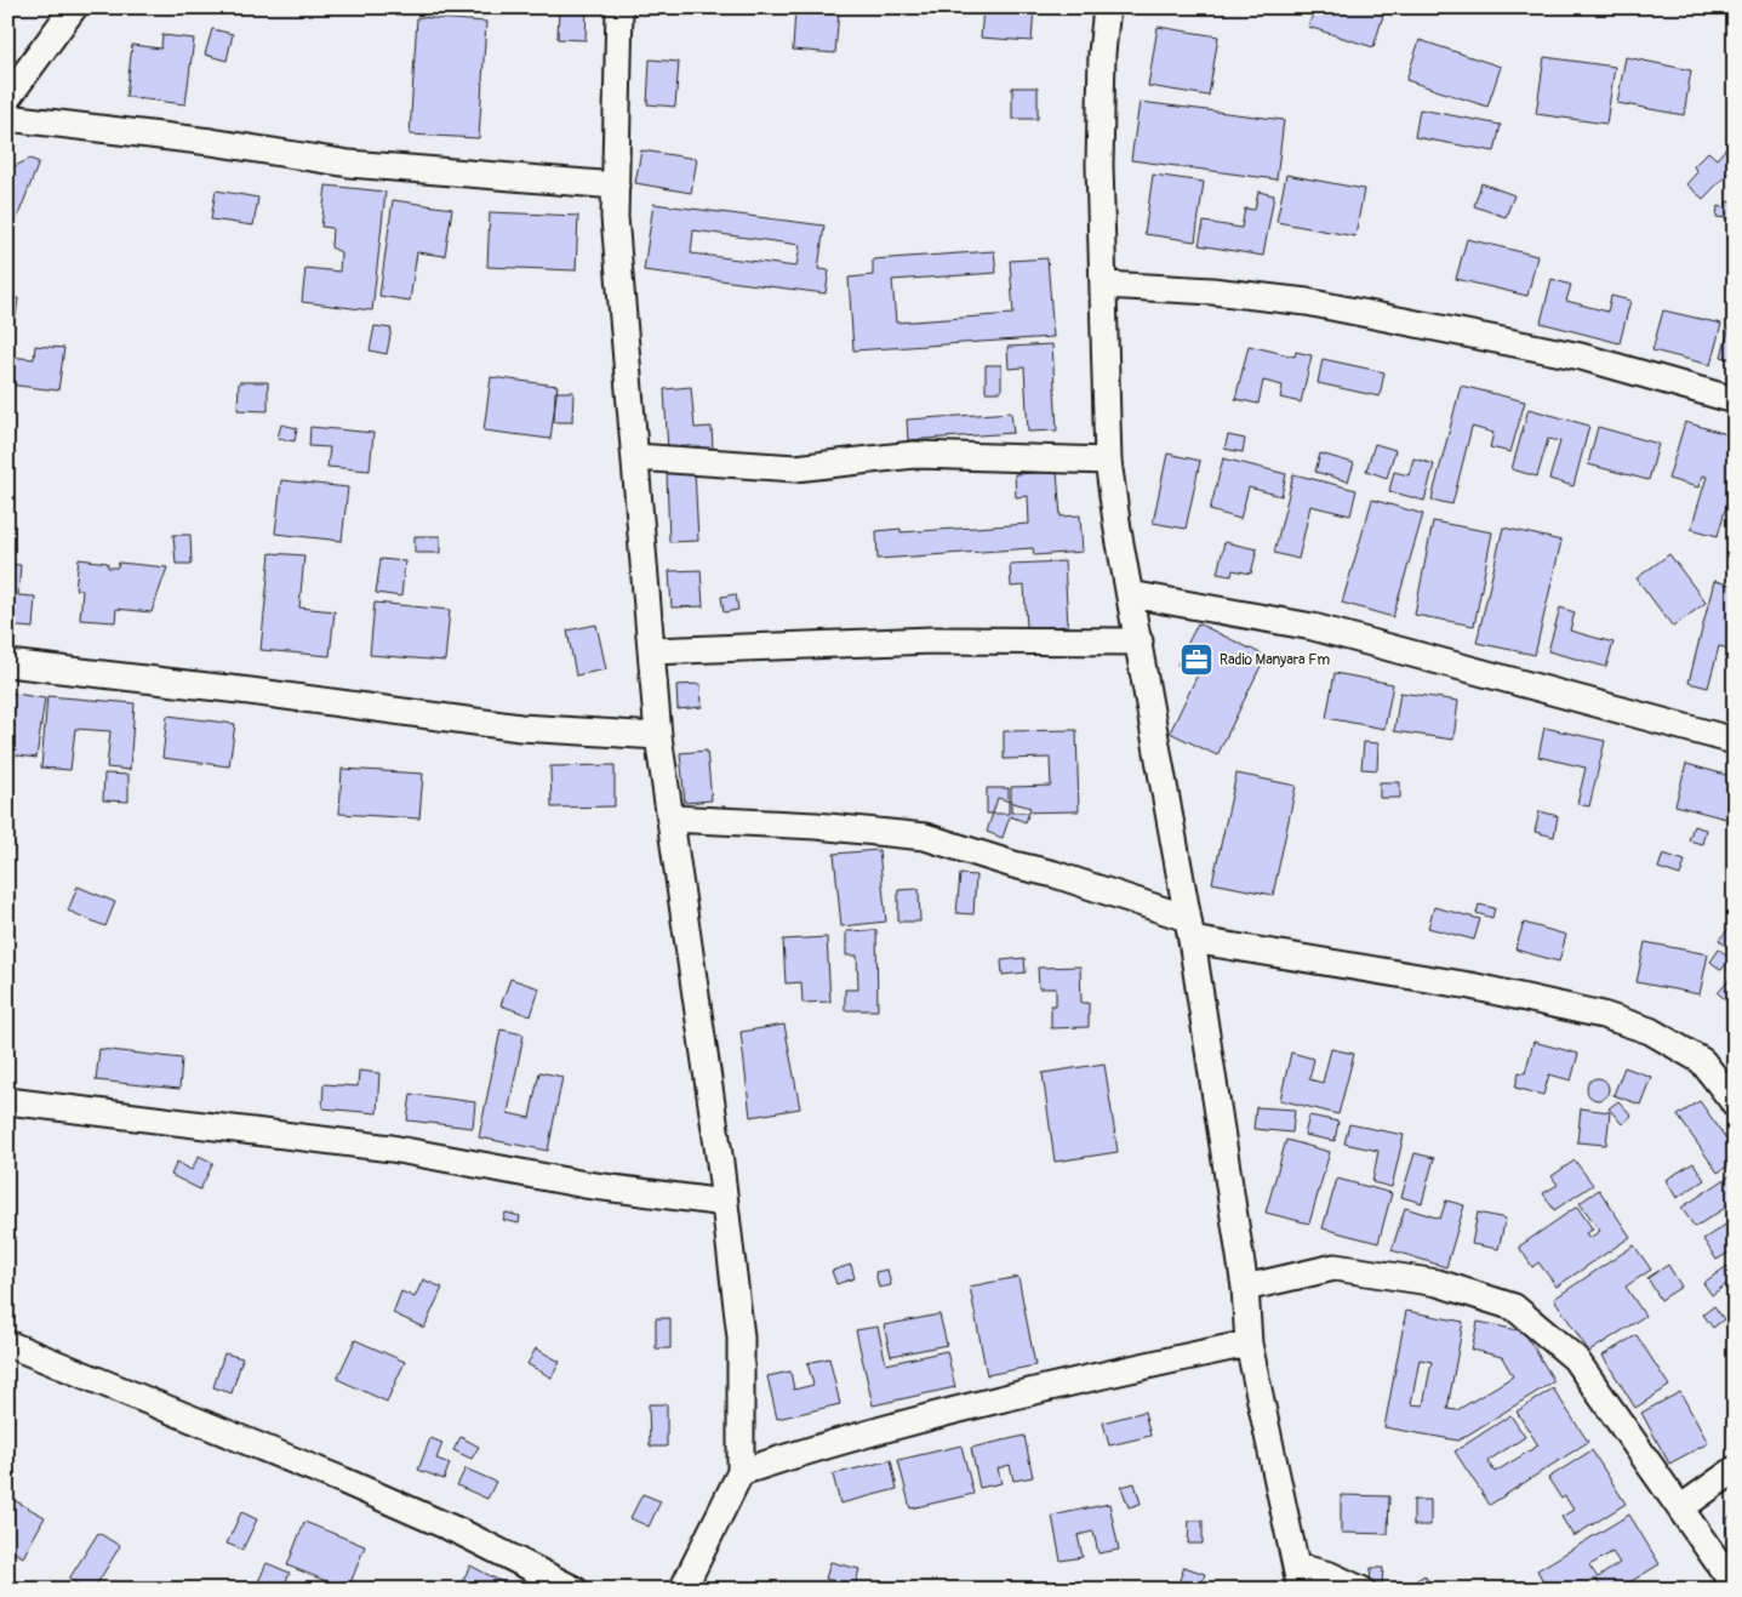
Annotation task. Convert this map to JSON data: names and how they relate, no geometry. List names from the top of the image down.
{
  "places": {
    "office": ["Radio Manyara Fm"]
  }
}
